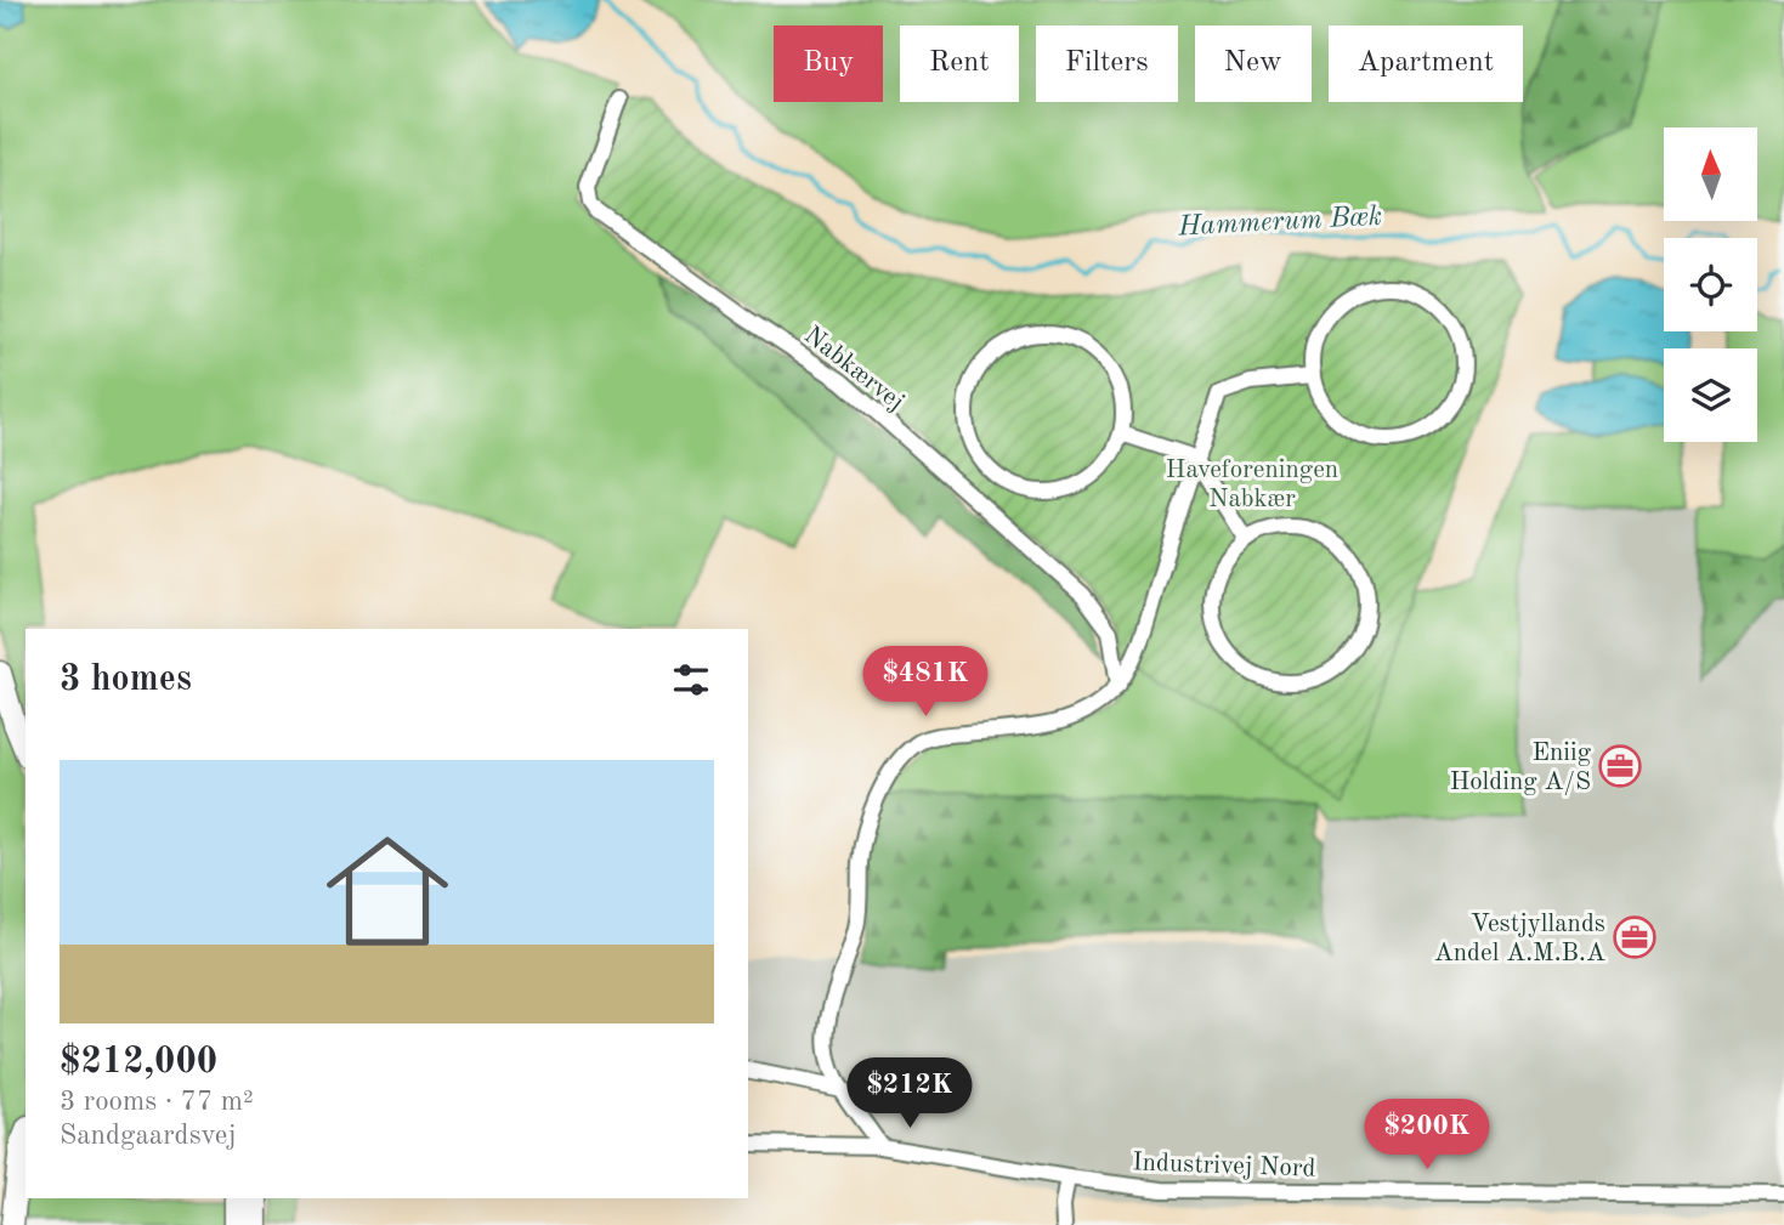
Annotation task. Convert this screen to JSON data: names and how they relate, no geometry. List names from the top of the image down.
{
  "streets": {
    "street": ["Nabkærvej", "Industrivej Nord"]
  },
  "water": ["Hammerum Bæk"],
  "parks": ["Haveforeningen Nabkær"],
  "places": {
    "office": ["Eniig Holding A/S", "Vestjyllands Andel A.M.B.A"]
  },
  "north": "top",
  "page": {
    "chip": [
      "Buy",
      "Rent",
      "Filters",
      "New",
      "Apartment"
    ],
    "heading": "3 homes",
    "price": ["$481K", "$212K", "$200K"],
    "list": [
      {
        "name": "$212,000",
        "note": "3 rooms · 77 m² · Sandgaardsvej"
      }
    ]
  }
}
